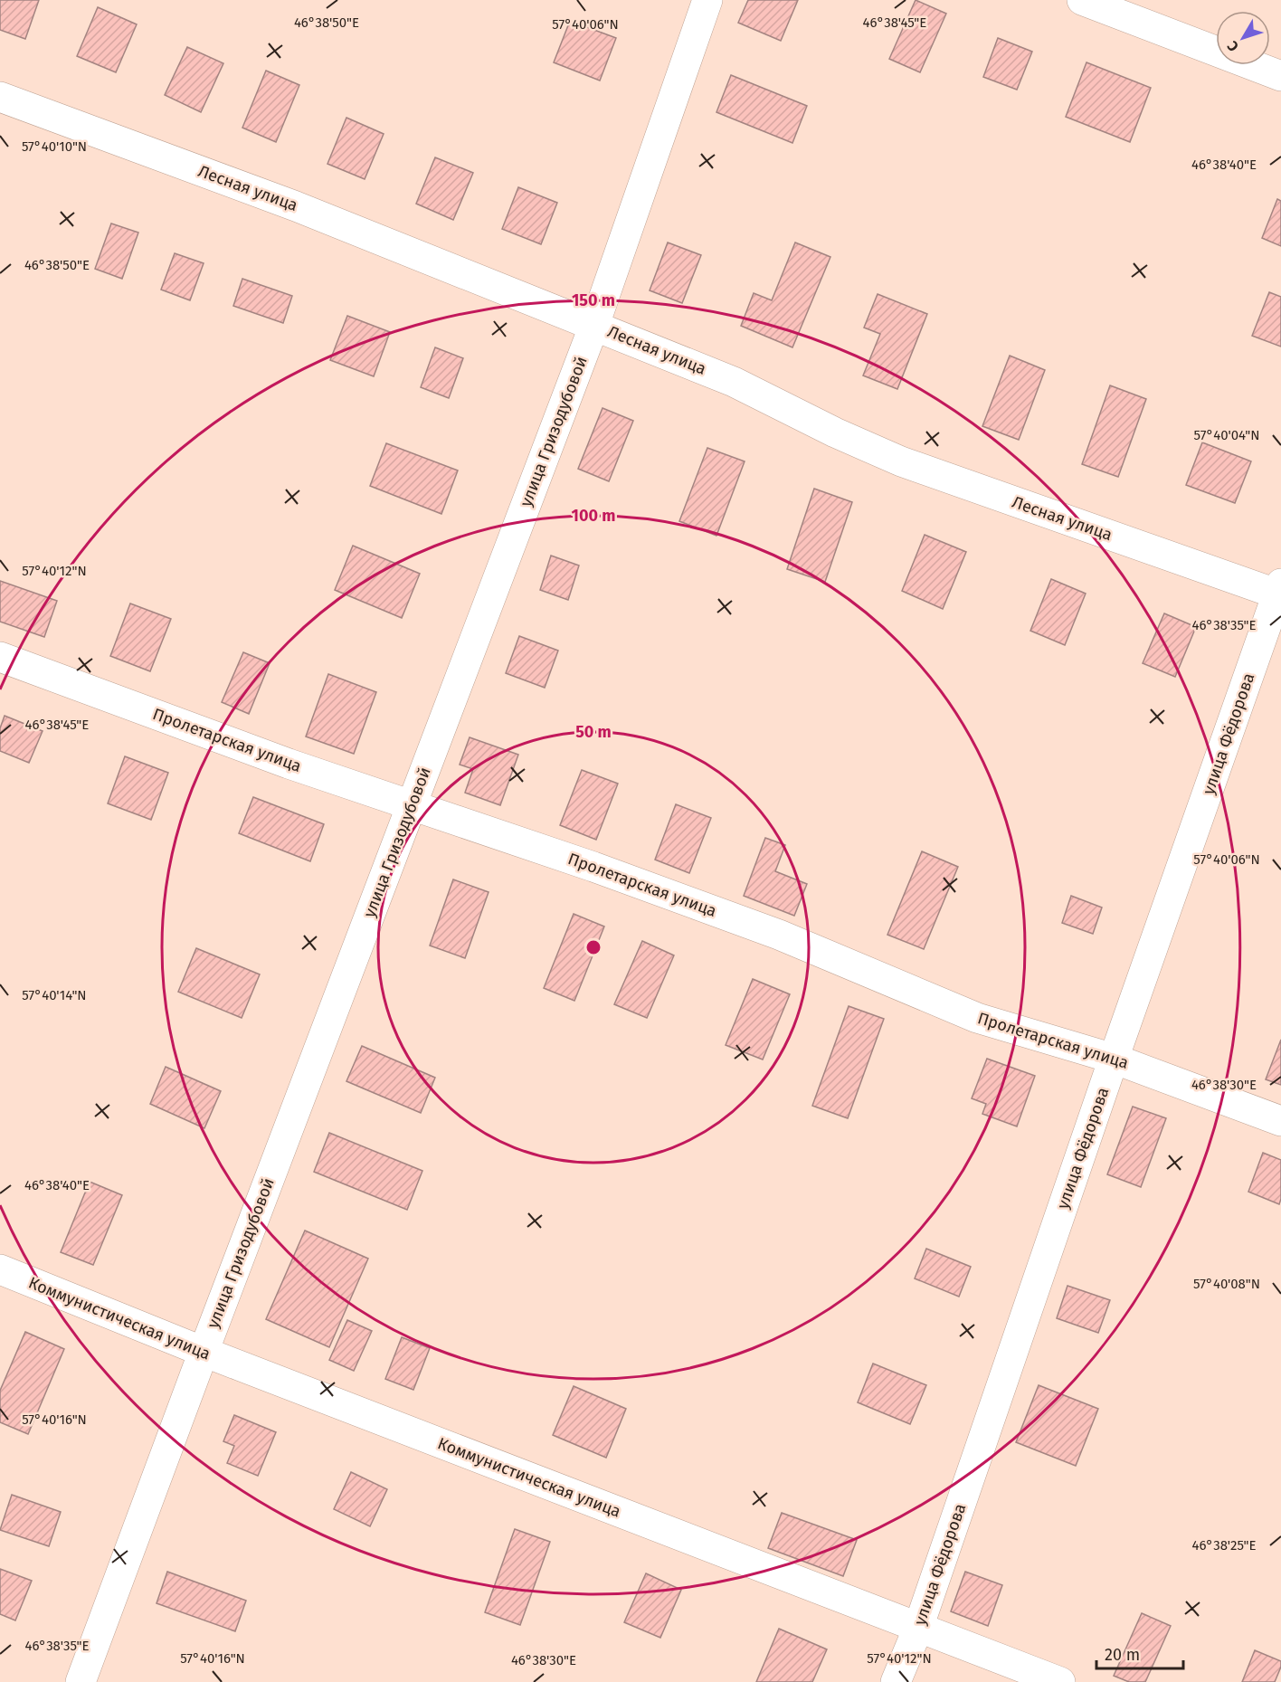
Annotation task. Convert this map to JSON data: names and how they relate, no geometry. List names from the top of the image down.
{
  "streets": {
    "street": [
      "Лесная улица",
      "улица Гризодубовой",
      "улица Фёдорова",
      "Пролетарская улица",
      "Коммунистическая улица"
    ]
  },
  "crossings": [
    ["Лесная улица", "улица Гризодубовой"],
    ["Лесная улица", "улица Фёдорова"],
    ["улица Гризодубовой", "Пролетарская улица"],
    ["улица Гризодубовой", "Коммунистическая улица"],
    ["улица Фёдорова", "Пролетарская улица"],
    ["улица Фёдорова", "Коммунистическая улица"]
  ],
  "scale_bar": "20 m",
  "north": "bottom left",
  "coordinates": [
    "46°38'50\"E",
    "46°38'45\"E",
    "57°40'06\"N",
    "57°40'10\"N",
    "46°38'40\"E",
    "57°40'04\"N",
    "57°40'12\"N",
    "46°38'35\"E",
    "57°40'14\"N",
    "46°38'30\"E",
    "57°40'08\"N",
    "57°40'16\"N",
    "46°38'25\"E"
  ],
  "rings": ["150 m", "100 m", "50 m"]
}
